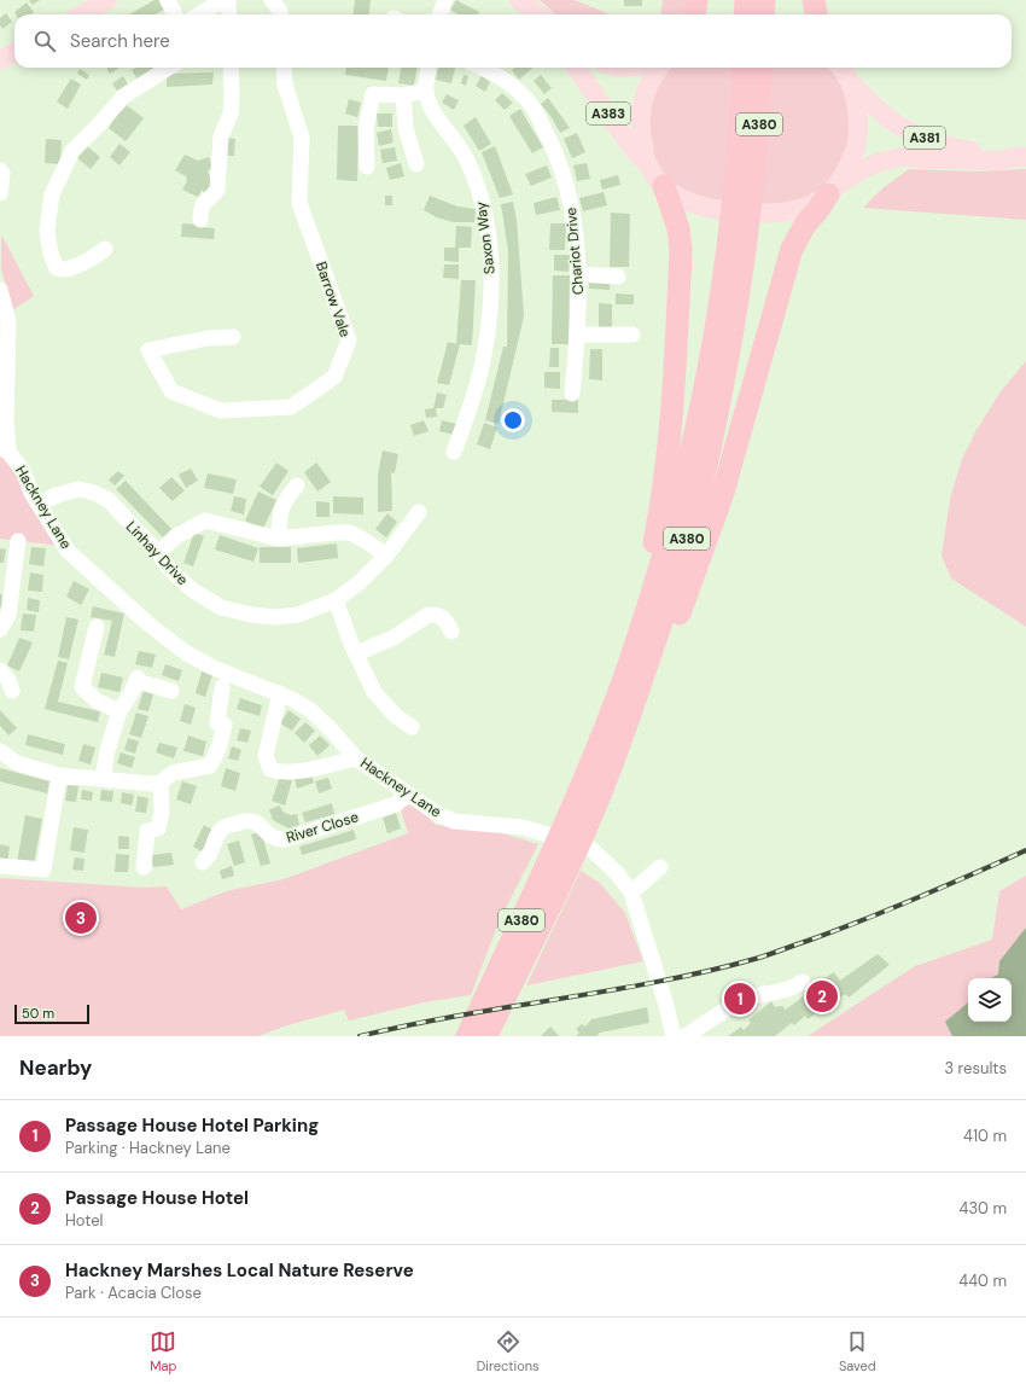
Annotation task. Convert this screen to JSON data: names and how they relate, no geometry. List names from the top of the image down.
{
  "streets": {
    "highway": ["A380"],
    "main road": ["A383", "A381"],
    "street": [
      "Saxon Way",
      "Chariot Drive",
      "Barrow Vale",
      "Hackney Lane",
      "Linhay Drive",
      "River Close"
    ]
  },
  "crossings": [
    ["A380", "A381"],
    ["Hackney Lane", "Linhay Drive"],
    ["Hackney Lane", "River Close"]
  ],
  "scale_bar": "50 m",
  "page": {
    "search": "Search here",
    "pins": ["3", "2", "1"],
    "scale": "50 m",
    "heading": ["Nearby", "3 results"],
    "list": [
      {
        "mark": "1",
        "name": "Passage House Hotel Parking",
        "note": "Parking · Hackney Lane",
        "value": "410 m"
      },
      {
        "mark": "2",
        "name": "Passage House Hotel",
        "note": "Hotel",
        "value": "430 m"
      },
      {
        "mark": "3",
        "name": "Hackney Marshes Local Nature Reserve",
        "note": "Park · Acacia Close",
        "value": "440 m"
      }
    ],
    "nav": ["Map", "Directions", "Saved"]
  }
}
